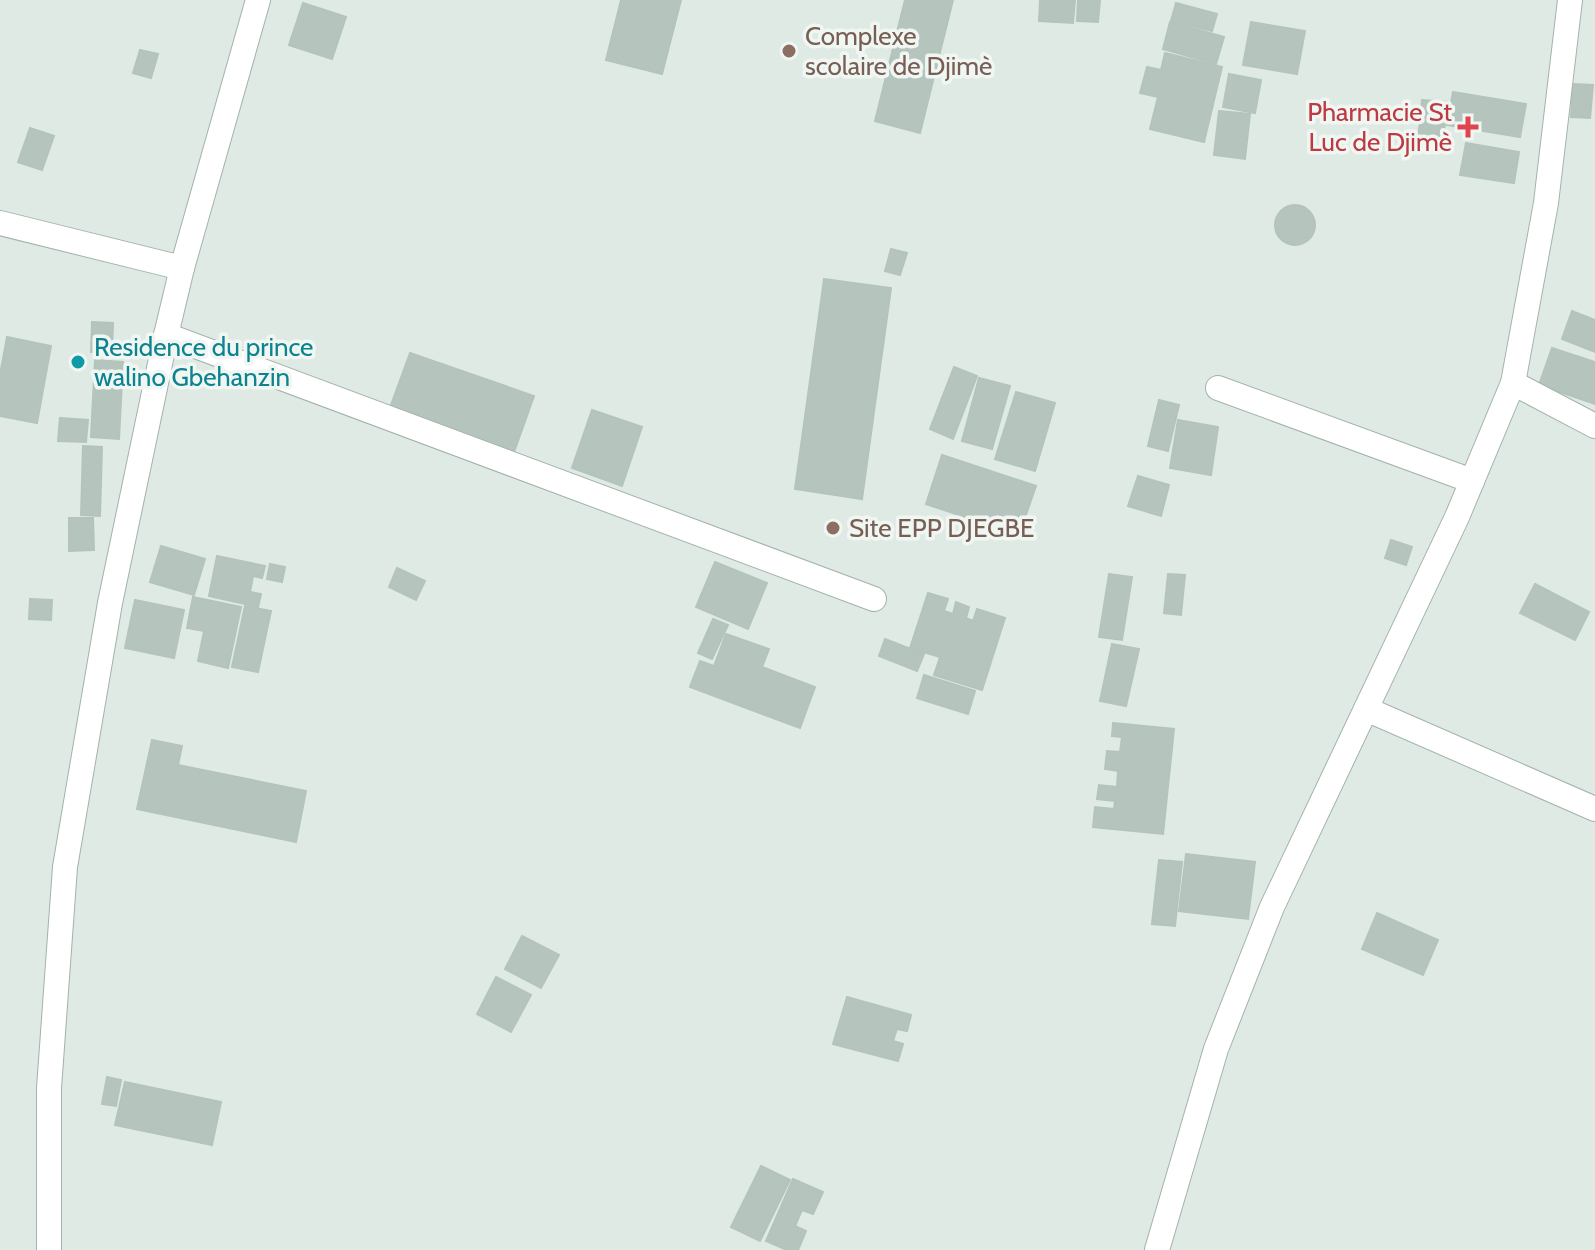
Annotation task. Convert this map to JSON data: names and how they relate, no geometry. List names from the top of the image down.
{
  "places": {
    "other": ["Complexe scolaire de Djimè", "Residence du prince walino Gbehanzin", "Site EPP DJEGBE"],
    "health": ["Pharmacie St Luc de Djimè"]
  }
}
